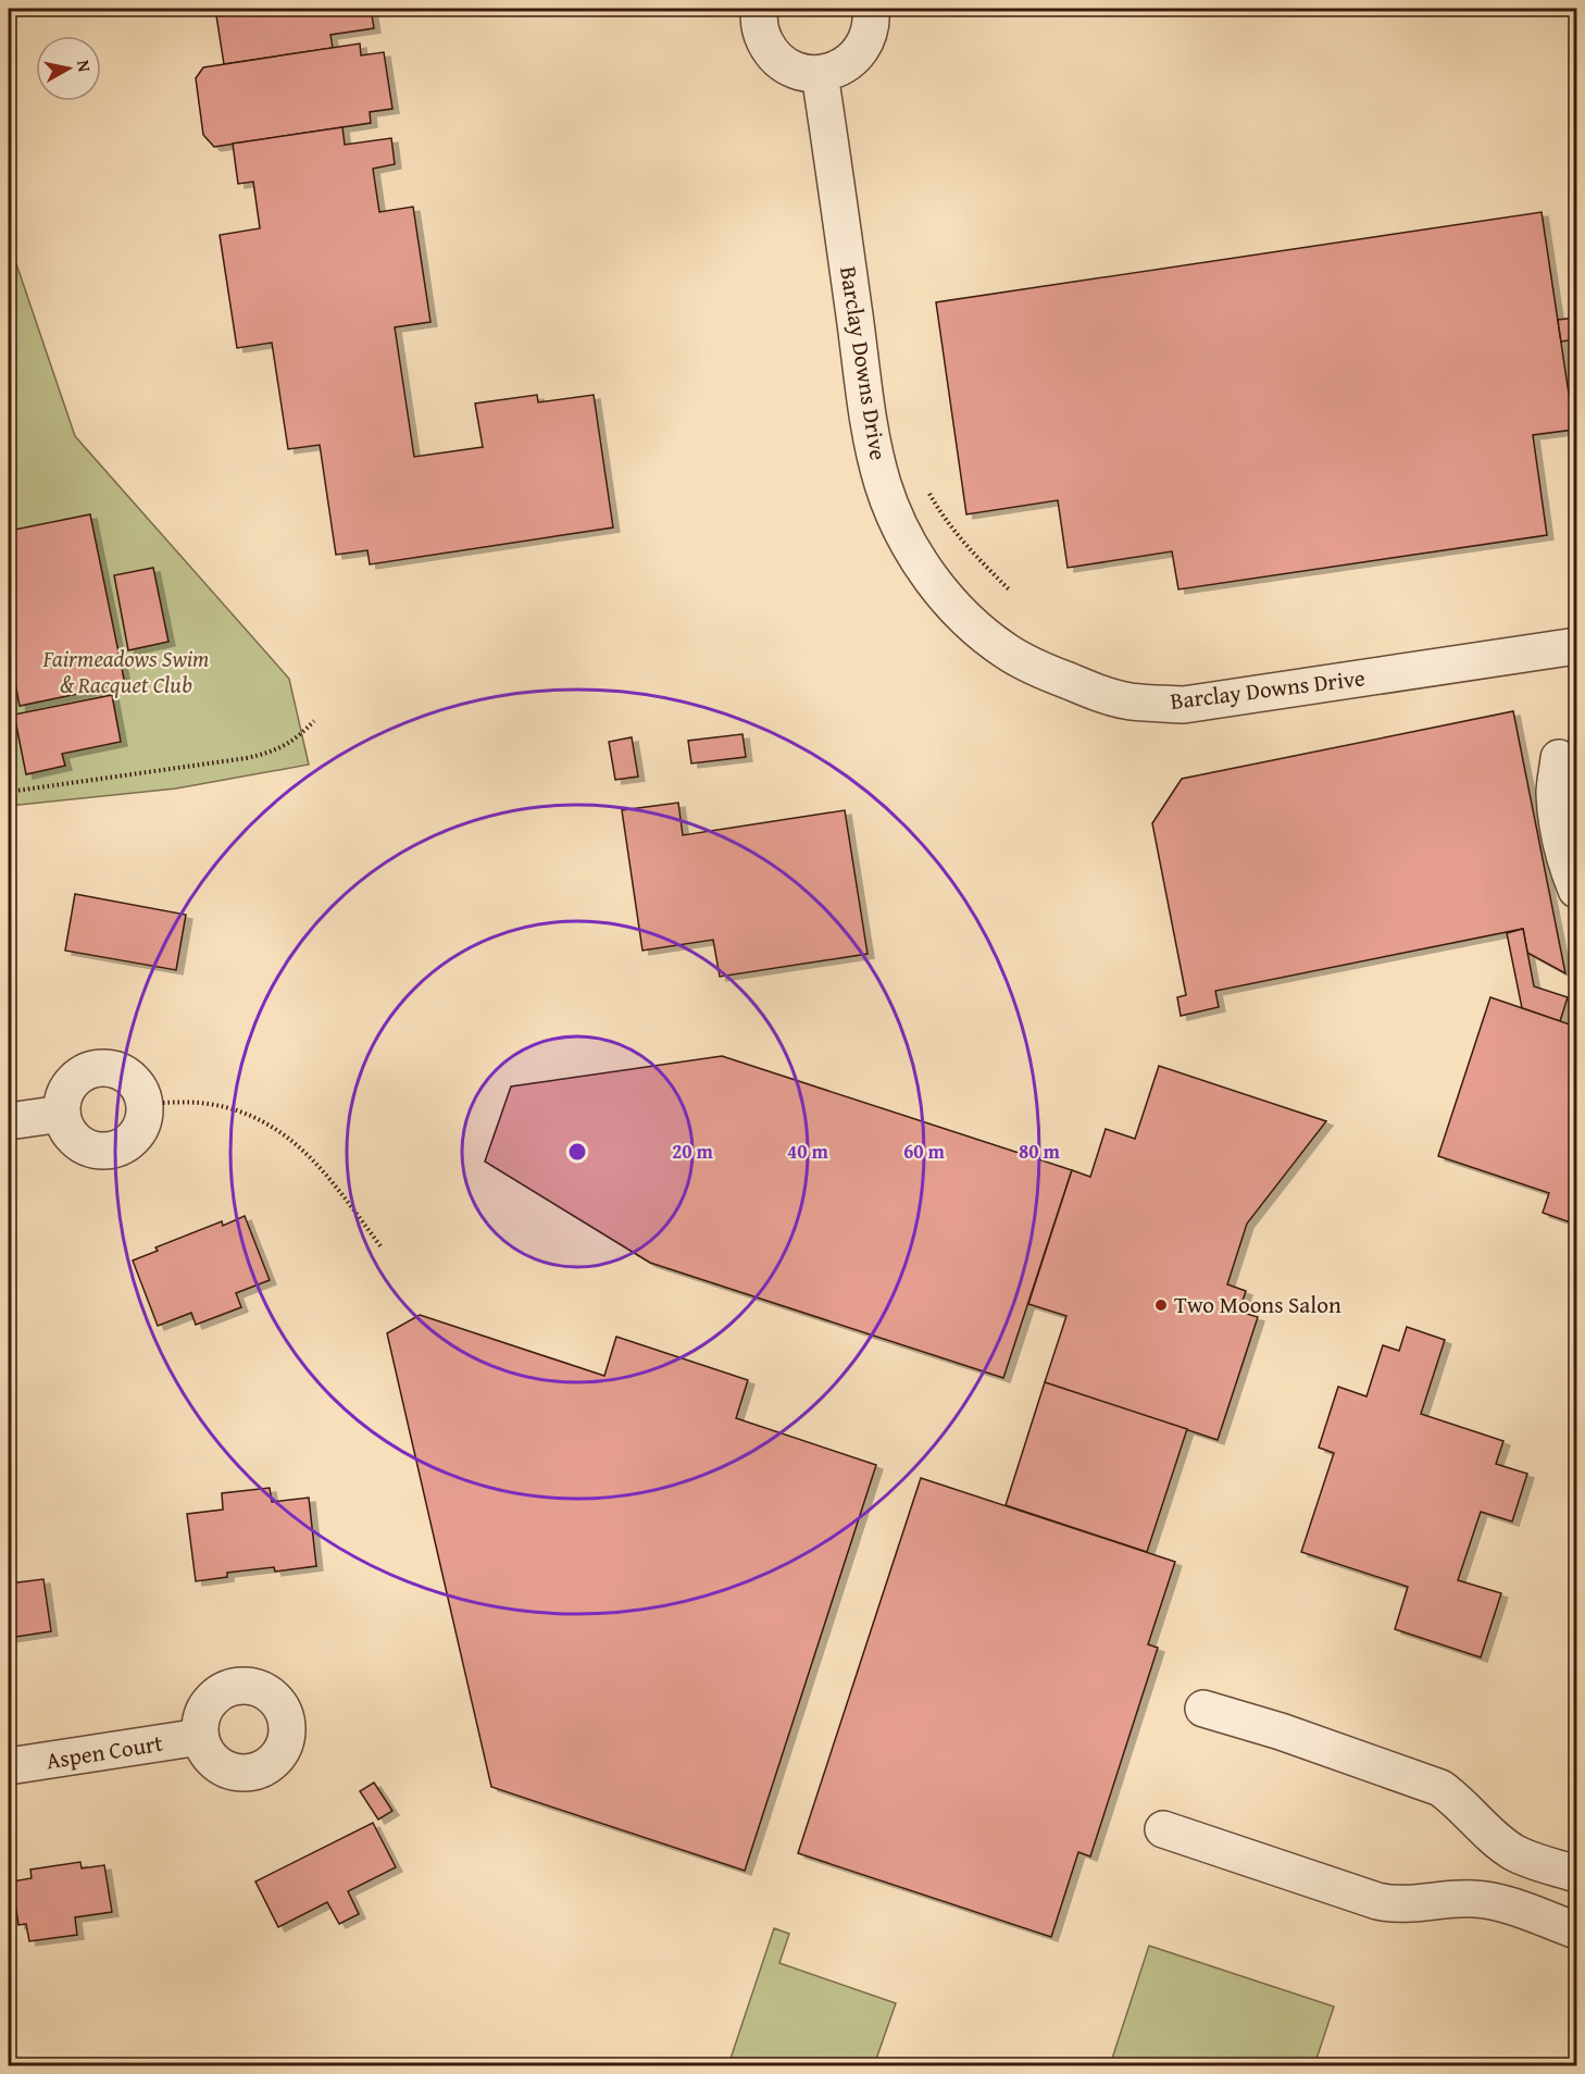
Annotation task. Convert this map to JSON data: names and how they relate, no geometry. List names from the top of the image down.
{
  "streets": {
    "street": ["Barclay Downs Drive", "Aspen Court"]
  },
  "parks": ["Fairmeadows Swim & Racquet Club"],
  "places": ["Two Moons Salon"],
  "north": "right",
  "rings": [
    "20 m",
    "40 m",
    "60 m",
    "80 m"
  ]
}
